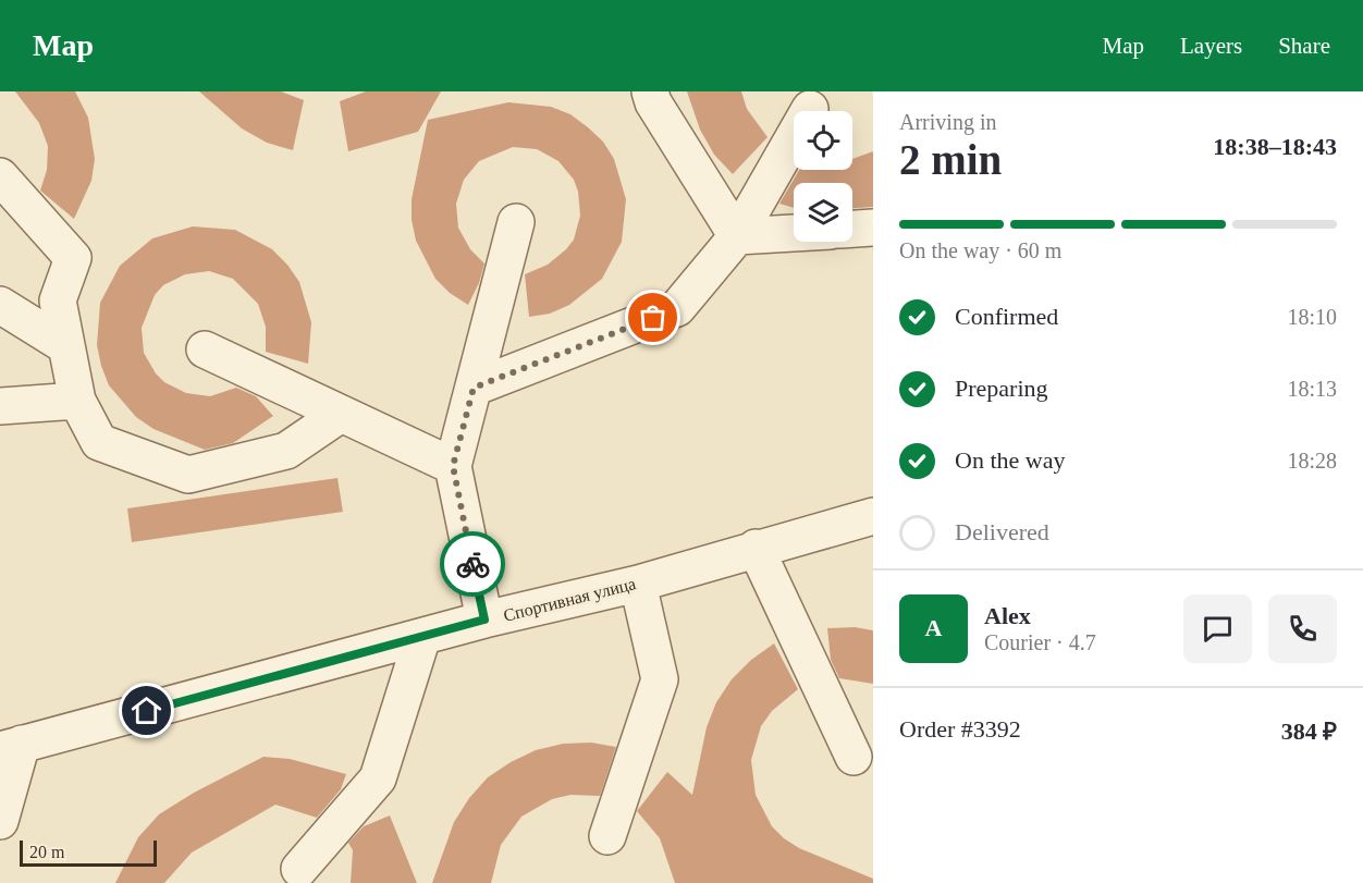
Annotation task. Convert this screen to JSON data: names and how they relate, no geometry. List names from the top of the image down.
{
  "streets": {
    "street": ["Спортивная улица"]
  },
  "scale_bar": "20 m",
  "page": {
    "header": "Map",
    "nav": ["Map", "Layers", "Share"],
    "heading": ["2 min", "Arriving in", "18:38–18:43"],
    "panel": [
      "Alex",
      "Courier · 4.7",
      "Order #3392",
      "384 ₽"
    ],
    "bar": "On the way · 60 m",
    "list": [
      ["Confirmed", "18:10"],
      ["Preparing", "18:13"],
      ["On the way", "18:28"],
      "Delivered"
    ],
    "round": "A",
    "scale": "20 m"
  }
}
